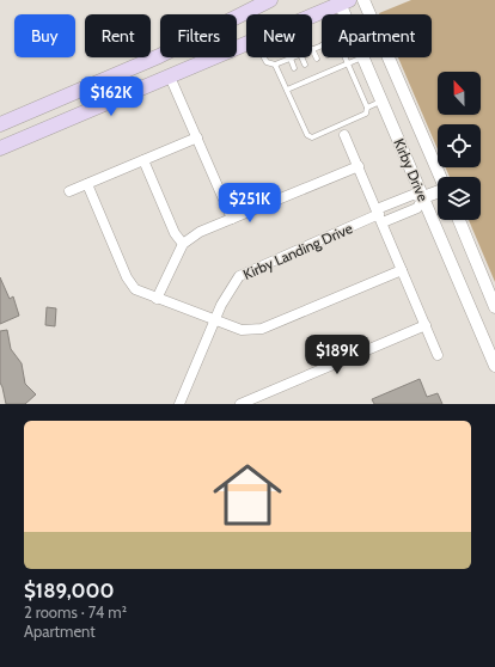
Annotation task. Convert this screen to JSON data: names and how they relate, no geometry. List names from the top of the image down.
{
  "streets": {
    "street": ["Kirby Drive", "Kirby Landing Drive"]
  },
  "crossings": [
    ["Kirby Drive", "Kirby Landing Drive"]
  ],
  "north": "top",
  "page": {
    "chip": [
      "Buy",
      "Rent",
      "Filters",
      "New",
      "Apartment"
    ],
    "price": ["$162K", "$251K", "$189K"],
    "list": [
      {
        "name": "$189,000",
        "note": "2 rooms · 74 m² · Apartment"
      }
    ]
  }
}
